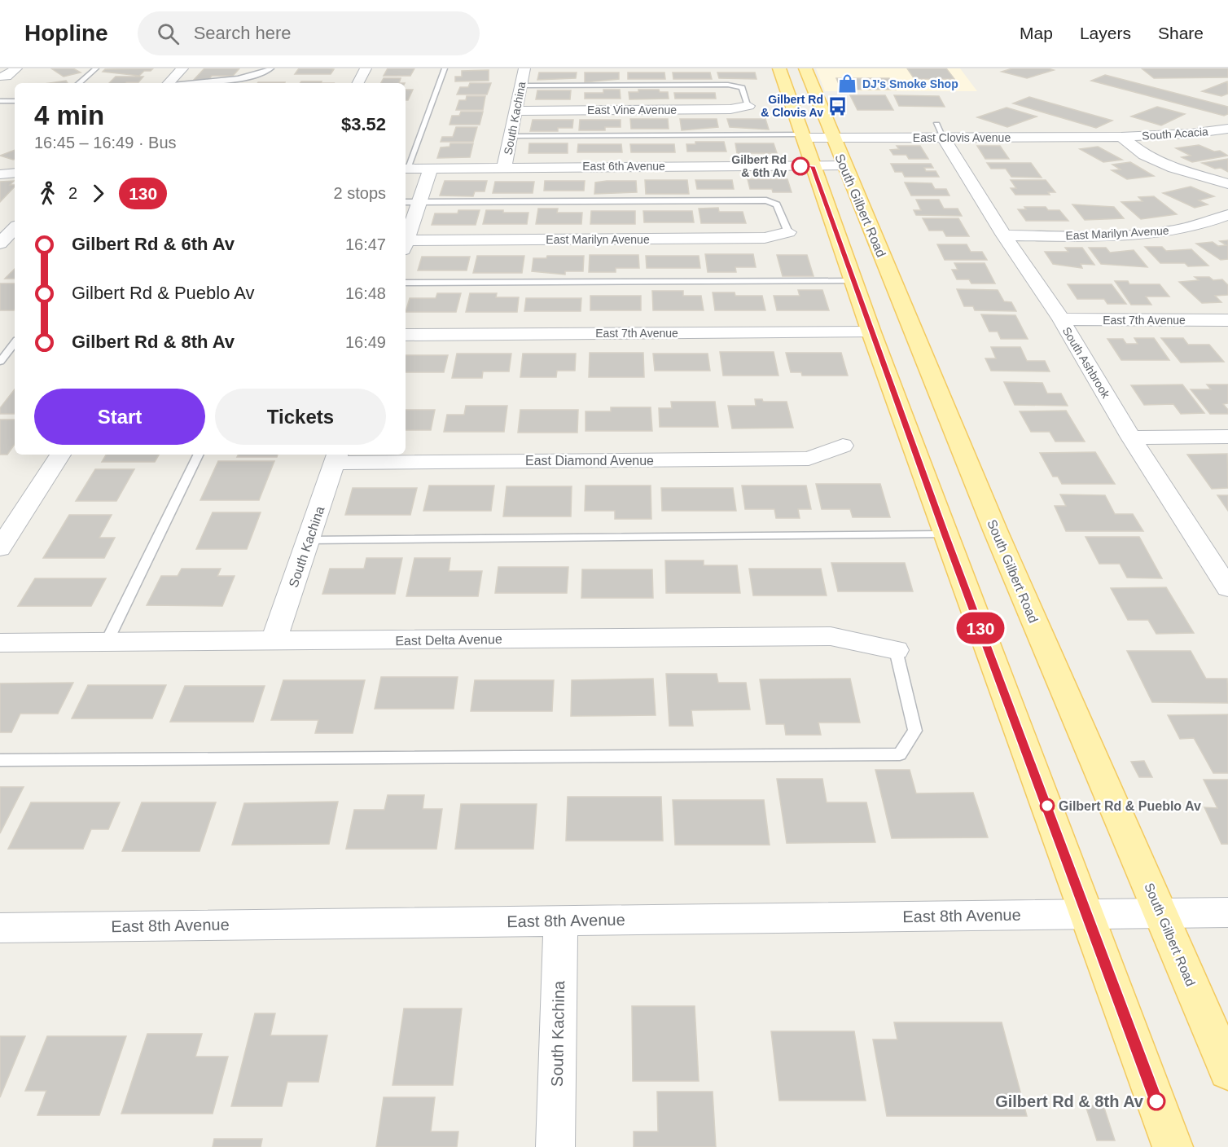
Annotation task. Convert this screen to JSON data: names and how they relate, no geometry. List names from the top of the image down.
{
  "streets": {
    "main road": ["South Gilbert Road"],
    "street": [
      "East Vine Avenue",
      "South Kachina",
      "South Acacia",
      "East Clovis Avenue",
      "East 6th Avenue",
      "East Marilyn Avenue",
      "East 7th Avenue",
      "South Ashbrook",
      "East Diamond Avenue",
      "East Delta Avenue",
      "East 8th Avenue"
    ]
  },
  "crossings": [
    ["East Vine Avenue", "South Kachina"],
    ["South Kachina", "East 6th Avenue"],
    ["South Kachina", "East Diamond Avenue"],
    ["South Kachina", "East Delta Avenue"],
    ["South Kachina", "East 8th Avenue"],
    ["South Acacia", "East Clovis Avenue"],
    ["East Clovis Avenue", "South Gilbert Road"],
    ["East Clovis Avenue", "South Ashbrook"],
    ["East 6th Avenue", "South Gilbert Road"],
    ["South Gilbert Road", "East 8th Avenue"],
    ["East Marilyn Avenue", "South Ashbrook"],
    ["East 7th Avenue", "South Ashbrook"]
  ],
  "places": {
    "shop": ["DJ's Smoke Shop"],
    "bus stop": ["Gilbert Rd & Clovis Av"],
    "other": ["Gilbert Rd & 6th Av", "Gilbert Rd & Pueblo Av", "Gilbert Rd & 8th Av"]
  },
  "lines": ["bus line 130"],
  "page": {
    "header": "Hopline",
    "search": "Search here",
    "nav": ["Map", "Layers", "Share"],
    "on_map": "130",
    "heading": ["4 min", "16:45 – 16:49 · Bus", "$3.52"],
    "legs": ["2", "130", "2 stops"],
    "list": [
      {
        "name": "Gilbert Rd & 6th Av",
        "value": "16:47"
      },
      {
        "name": "Gilbert Rd & Pueblo Av",
        "value": "16:48"
      },
      {
        "name": "Gilbert Rd & 8th Av",
        "value": "16:49"
      }
    ],
    "buttons": ["Start", "Tickets"]
  }
}
